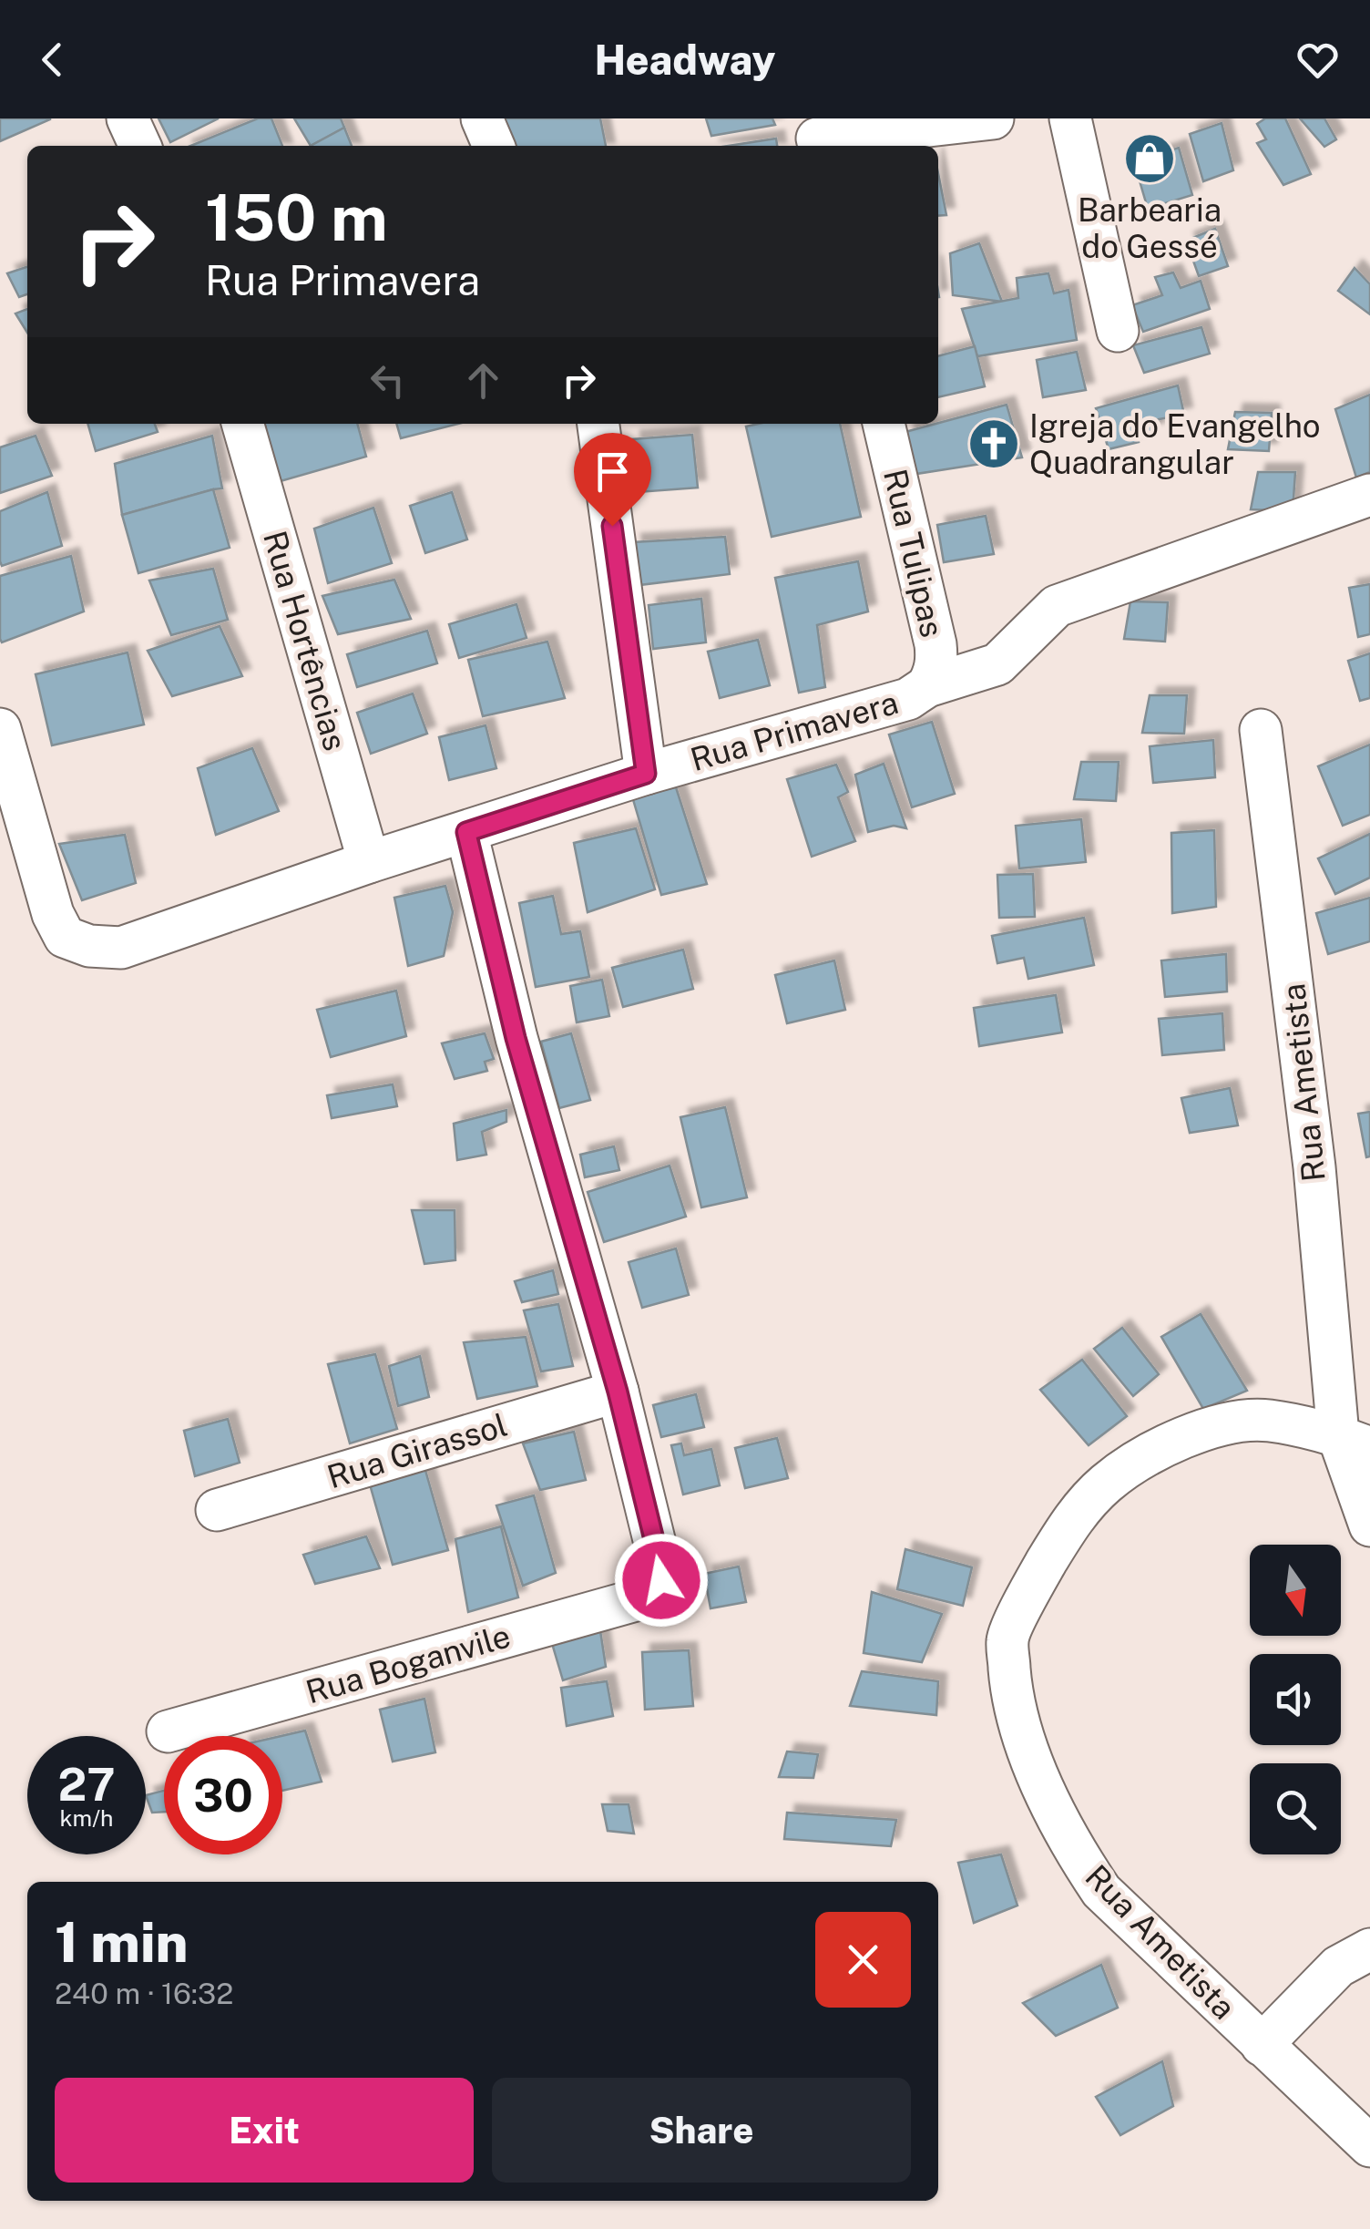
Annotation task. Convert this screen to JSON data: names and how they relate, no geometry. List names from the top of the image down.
{
  "streets": {
    "street": [
      "Rua Tulipas",
      "Rua Hortências",
      "Rua Primavera",
      "Rua Ametista",
      "Rua Girassol",
      "Rua Boganvile"
    ]
  },
  "crossings": [
    ["Rua Tulipas", "Rua Primavera"],
    ["Rua Hortências", "Rua Primavera"],
    ["Rua Girassol", "Rua Boganvile"]
  ],
  "places": {
    "shop": ["Barbearia do Gessé"],
    "church": ["Igreja do Evangelho Quadrangular"]
  },
  "north": "bottom",
  "page": {
    "header": "Headway",
    "turn": ["150 m", "Rua Primavera"],
    "speed": "27 km/h",
    "limit": "30",
    "heading": ["1 min", "240 m · 16:32"],
    "buttons": ["Exit", "Share"]
  }
}
